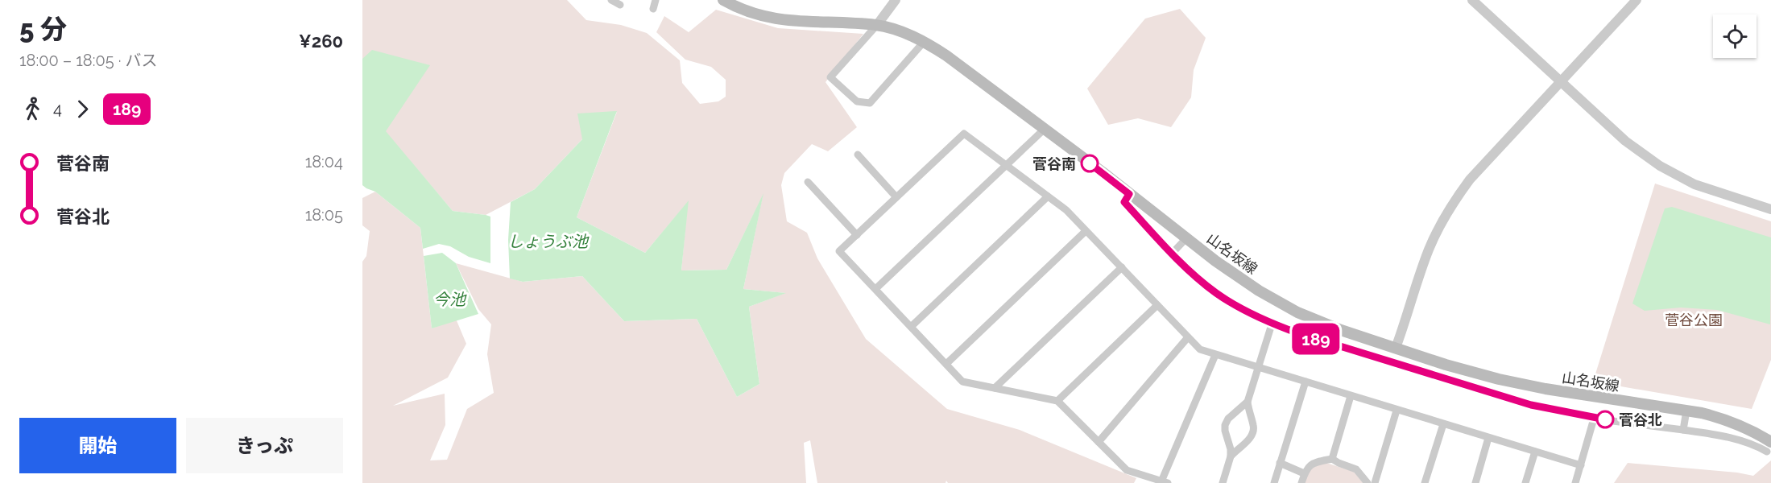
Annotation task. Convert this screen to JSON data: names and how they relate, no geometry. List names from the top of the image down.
{
  "streets": {
    "main road": ["山名坂線"]
  },
  "water": ["しょうぶ池", "今池"],
  "parks": ["菅谷公園"],
  "places": ["菅谷南", "菅谷北"],
  "lines": ["bus line 189"],
  "page": {
    "heading": ["5 分", "18:00 – 18:05 · バス", "¥260"],
    "on_map": "189",
    "legs": ["4", "189"],
    "list": [
      {
        "name": "菅谷南",
        "value": "18:04"
      },
      {
        "name": "菅谷北",
        "value": "18:05"
      }
    ],
    "buttons": ["開始", "きっぷ"]
  }
}
